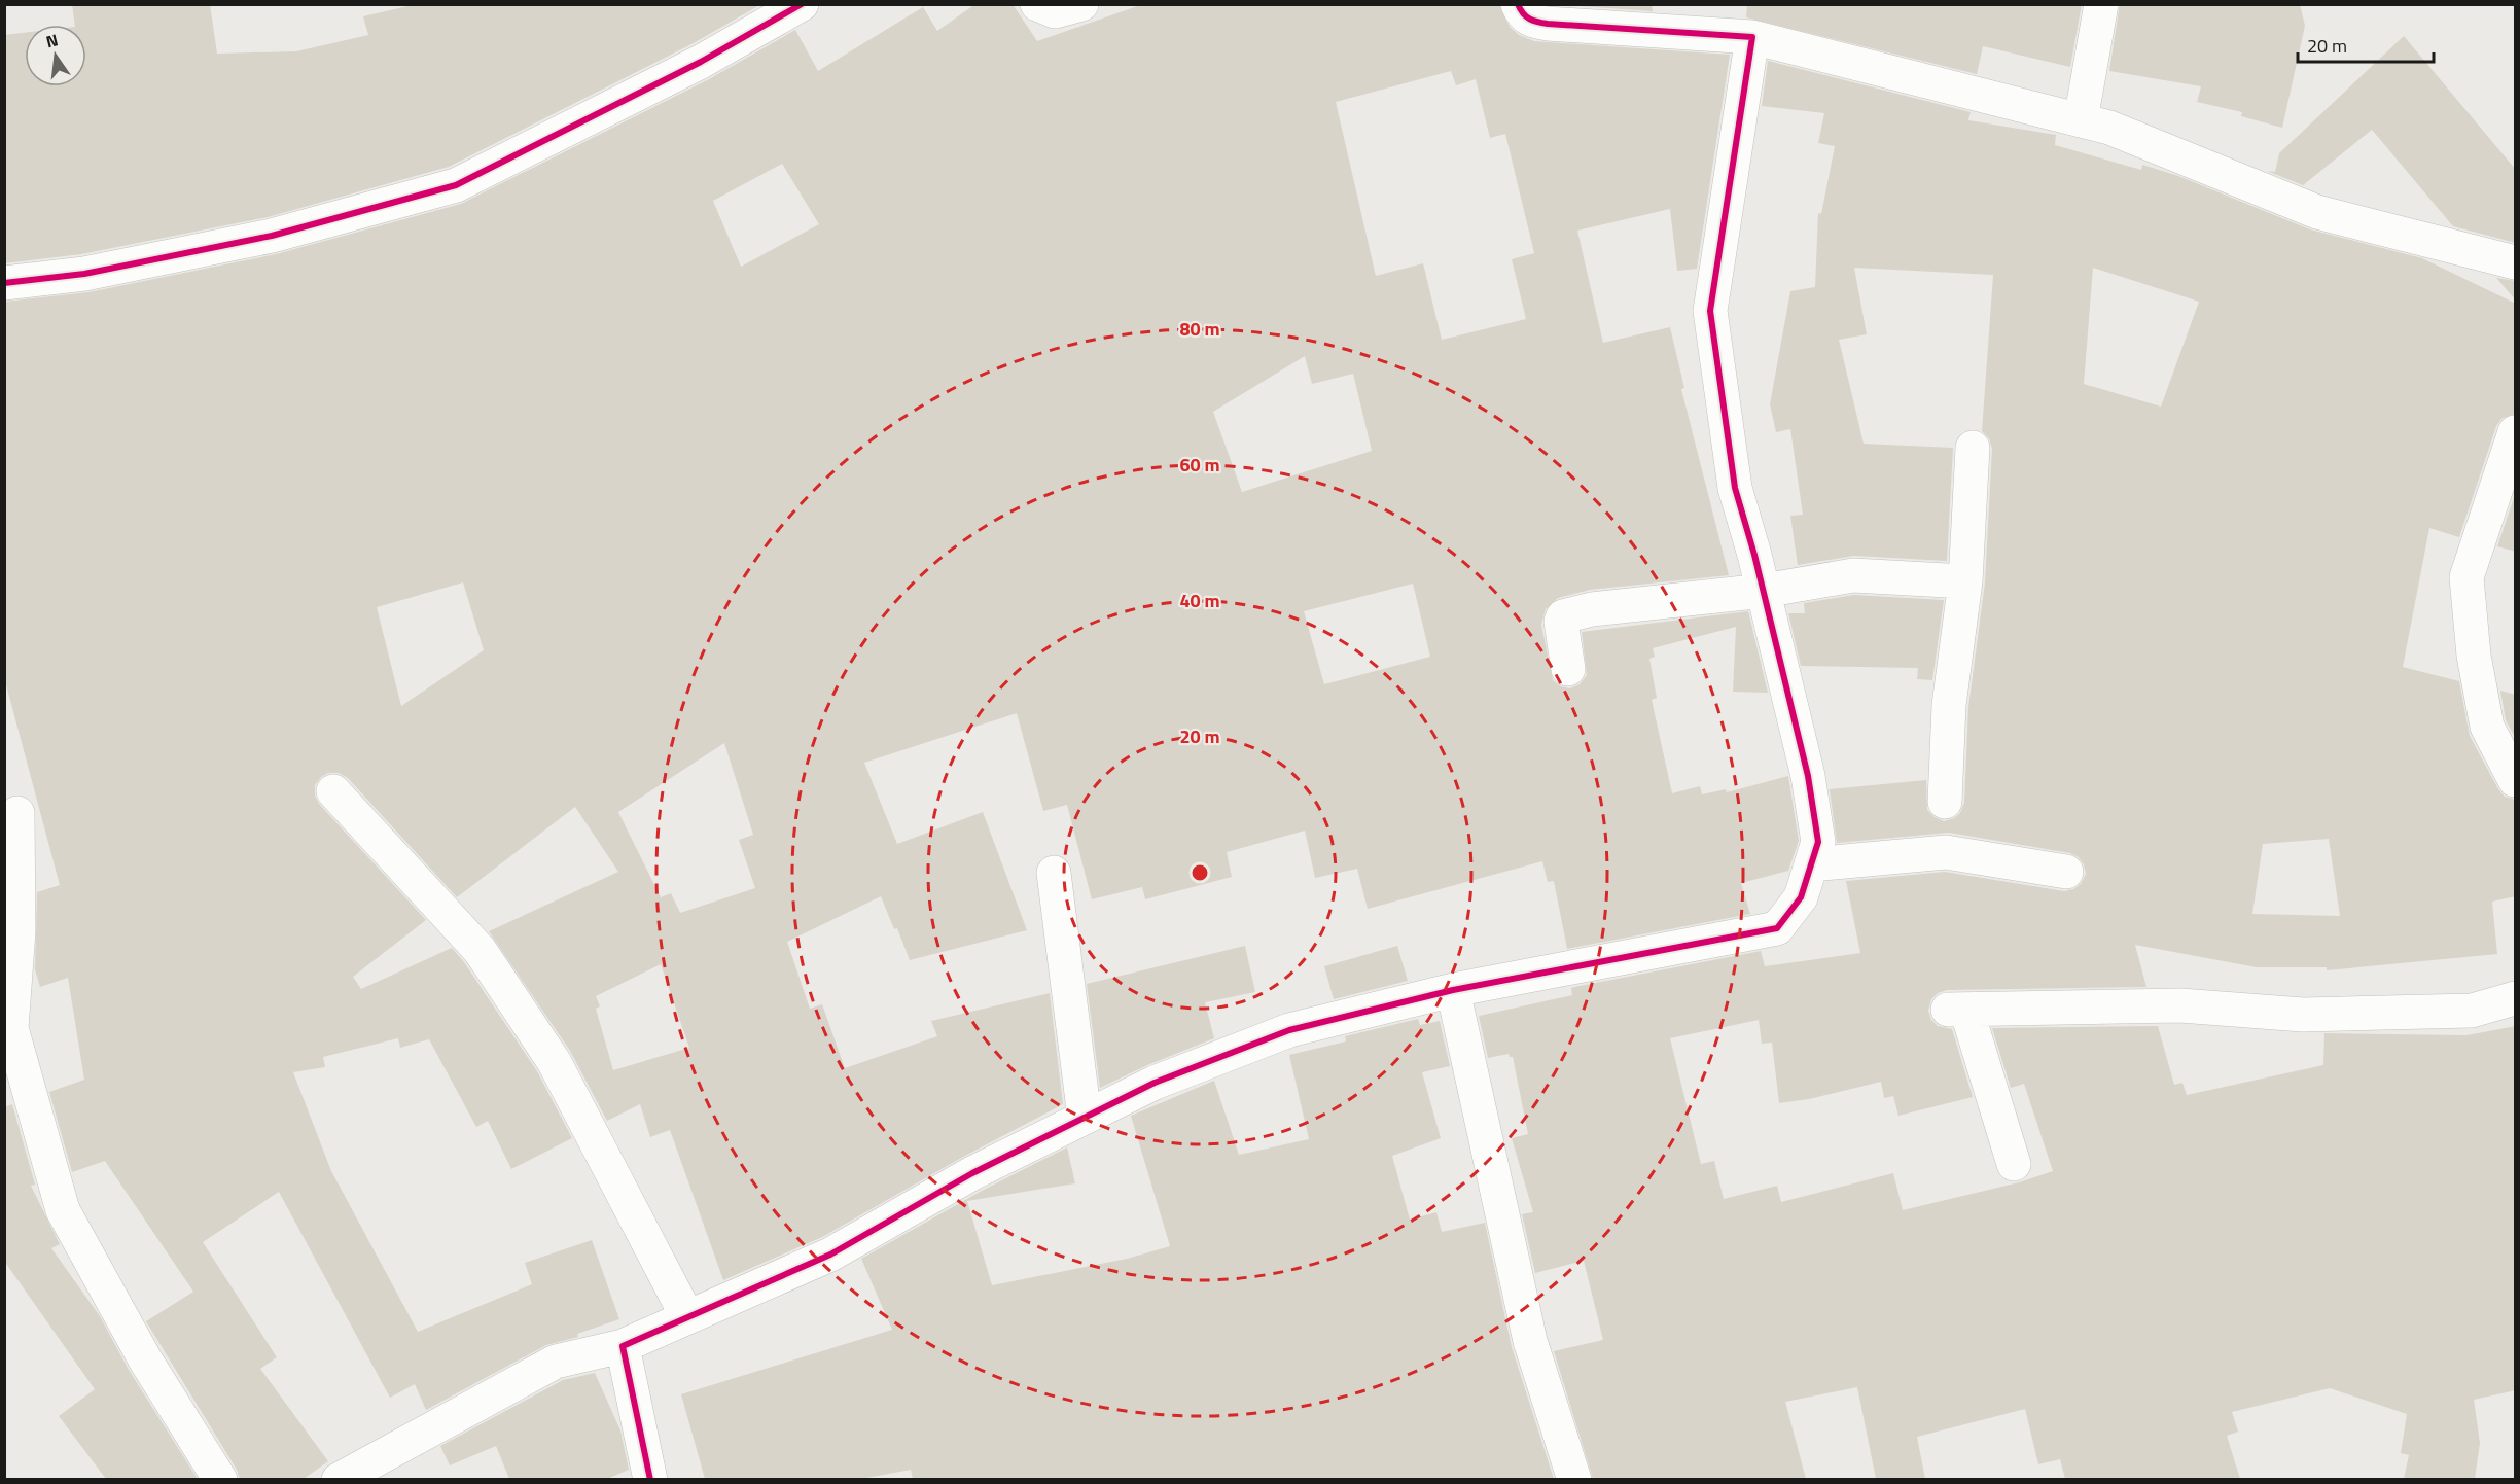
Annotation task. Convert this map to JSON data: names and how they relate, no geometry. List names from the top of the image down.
{
  "scale_bar": "20 m",
  "north": "top",
  "rings": [
    "80 m",
    "60 m",
    "40 m",
    "20 m"
  ]
}
